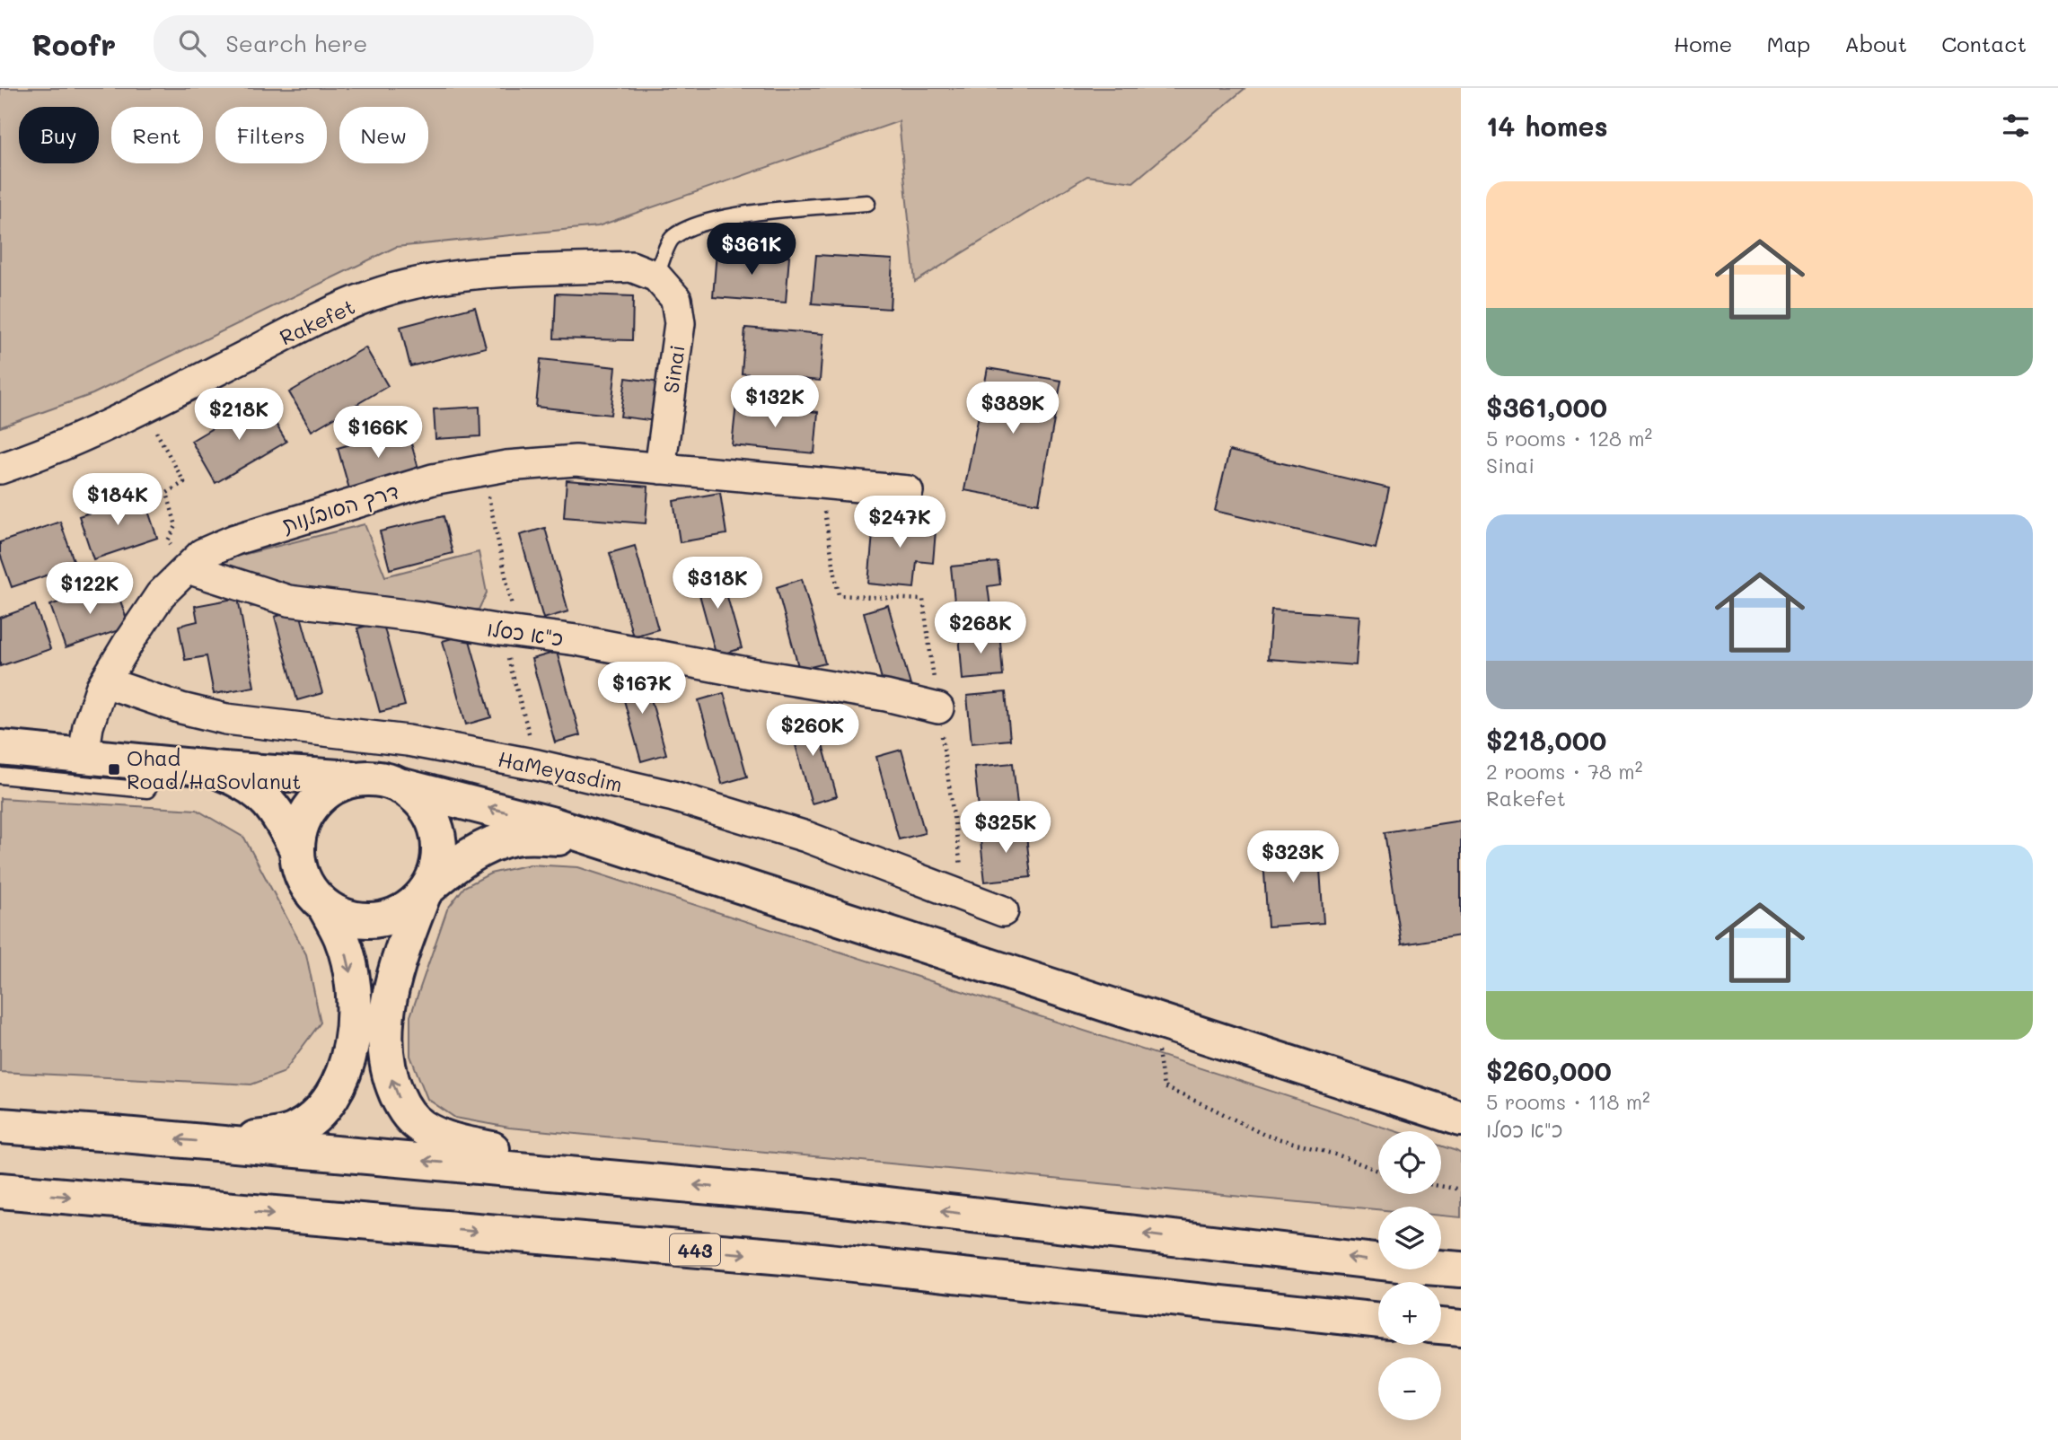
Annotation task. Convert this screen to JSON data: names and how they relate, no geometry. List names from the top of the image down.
{
  "streets": {
    "main road": ["443"],
    "street": [
      "Rakefet",
      "Sinai",
      "דרך הסובלנות",
      "כ\"א כסלו",
      "HaMeyasdim"
    ]
  },
  "crossings": [
    ["Rakefet", "Sinai"],
    ["Sinai", "דרך הסובלנות"],
    ["דרך הסובלנות", "כ\"א כסלו"],
    ["דרך הסובלנות", "HaMeyasdim"]
  ],
  "places": {
    "transit": ["Ohad Road/HaSovlanut"]
  },
  "page": {
    "header": "Roofr",
    "search": "Search here",
    "nav": [
      "Home",
      "Map",
      "About",
      "Contact"
    ],
    "heading": "14 homes",
    "chip": [
      "Buy",
      "Rent",
      "Filters",
      "New"
    ],
    "list": [
      {
        "name": "$361,000",
        "note": "5 rooms · 128 m² · Sinai"
      },
      {
        "name": "$218,000",
        "note": "2 rooms · 78 m² · Rakefet"
      },
      {
        "name": "$260,000",
        "note": "5 rooms · 118 m² · כ\"א כסלו"
      }
    ],
    "price": [
      "$361K",
      "$132K",
      "$389K",
      "$218K",
      "$166K",
      "$184K",
      "$247K",
      "$318K",
      "$122K",
      "$268K",
      "$167K",
      "$260K",
      "$325K",
      "$323K"
    ],
    "map_buttons": ["+", "−"]
  }
}
